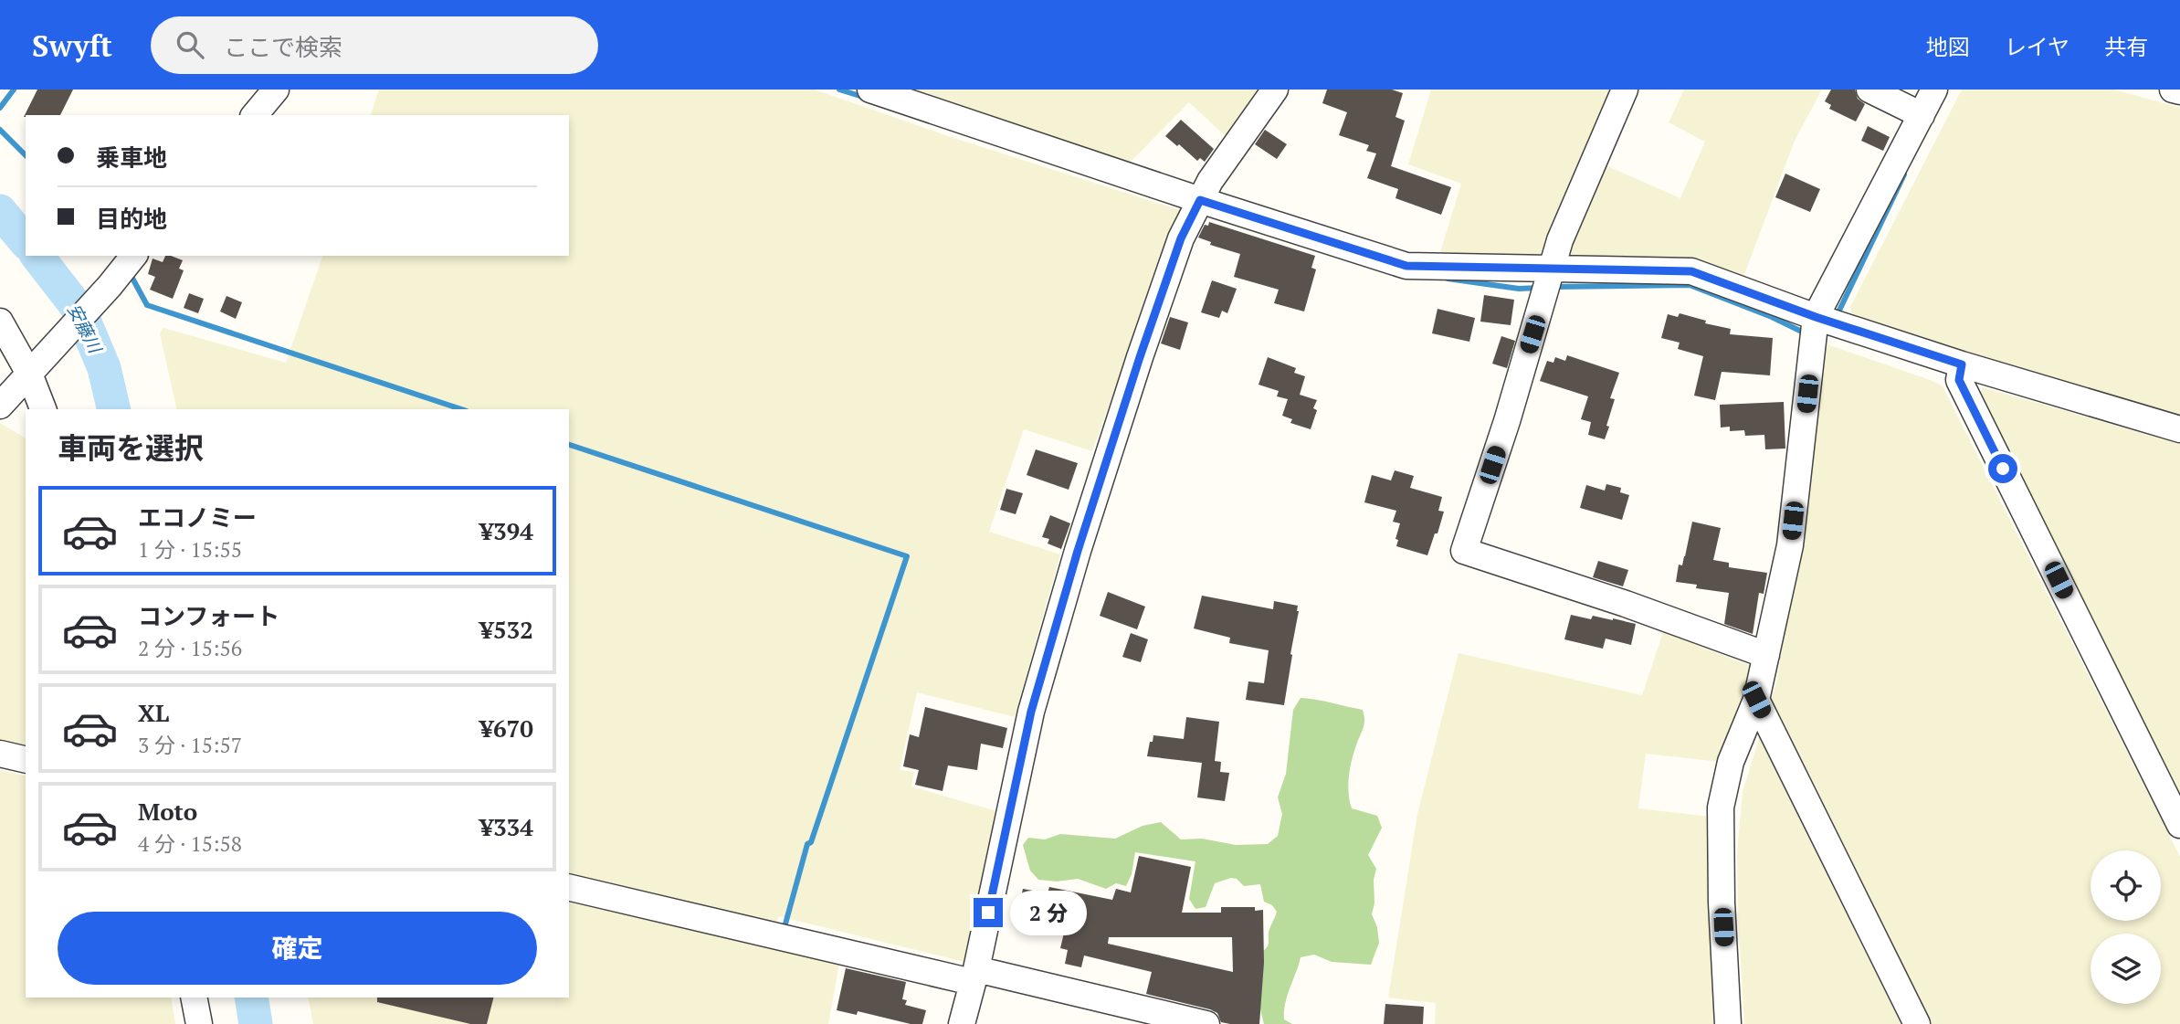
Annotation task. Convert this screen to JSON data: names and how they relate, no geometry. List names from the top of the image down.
{
  "water": ["安藤川"],
  "page": {
    "header": "Swyft",
    "search": "ここで検索",
    "nav": ["地図", "レイヤ", "共有"],
    "banner": ["乗車地", "目的地"],
    "heading": "車両を選択",
    "list": [
      {
        "name": "エコノミー",
        "note": "1 分 · 15:55",
        "value": "¥394"
      },
      {
        "name": "コンフォート",
        "note": "2 分 · 15:56",
        "value": "¥532"
      },
      {
        "name": "XL",
        "note": "3 分 · 15:57",
        "value": "¥670"
      },
      {
        "name": "Moto",
        "note": "4 分 · 15:58",
        "value": "¥334"
      }
    ],
    "bubble": "2 分",
    "buttons": "確定"
  }
}
